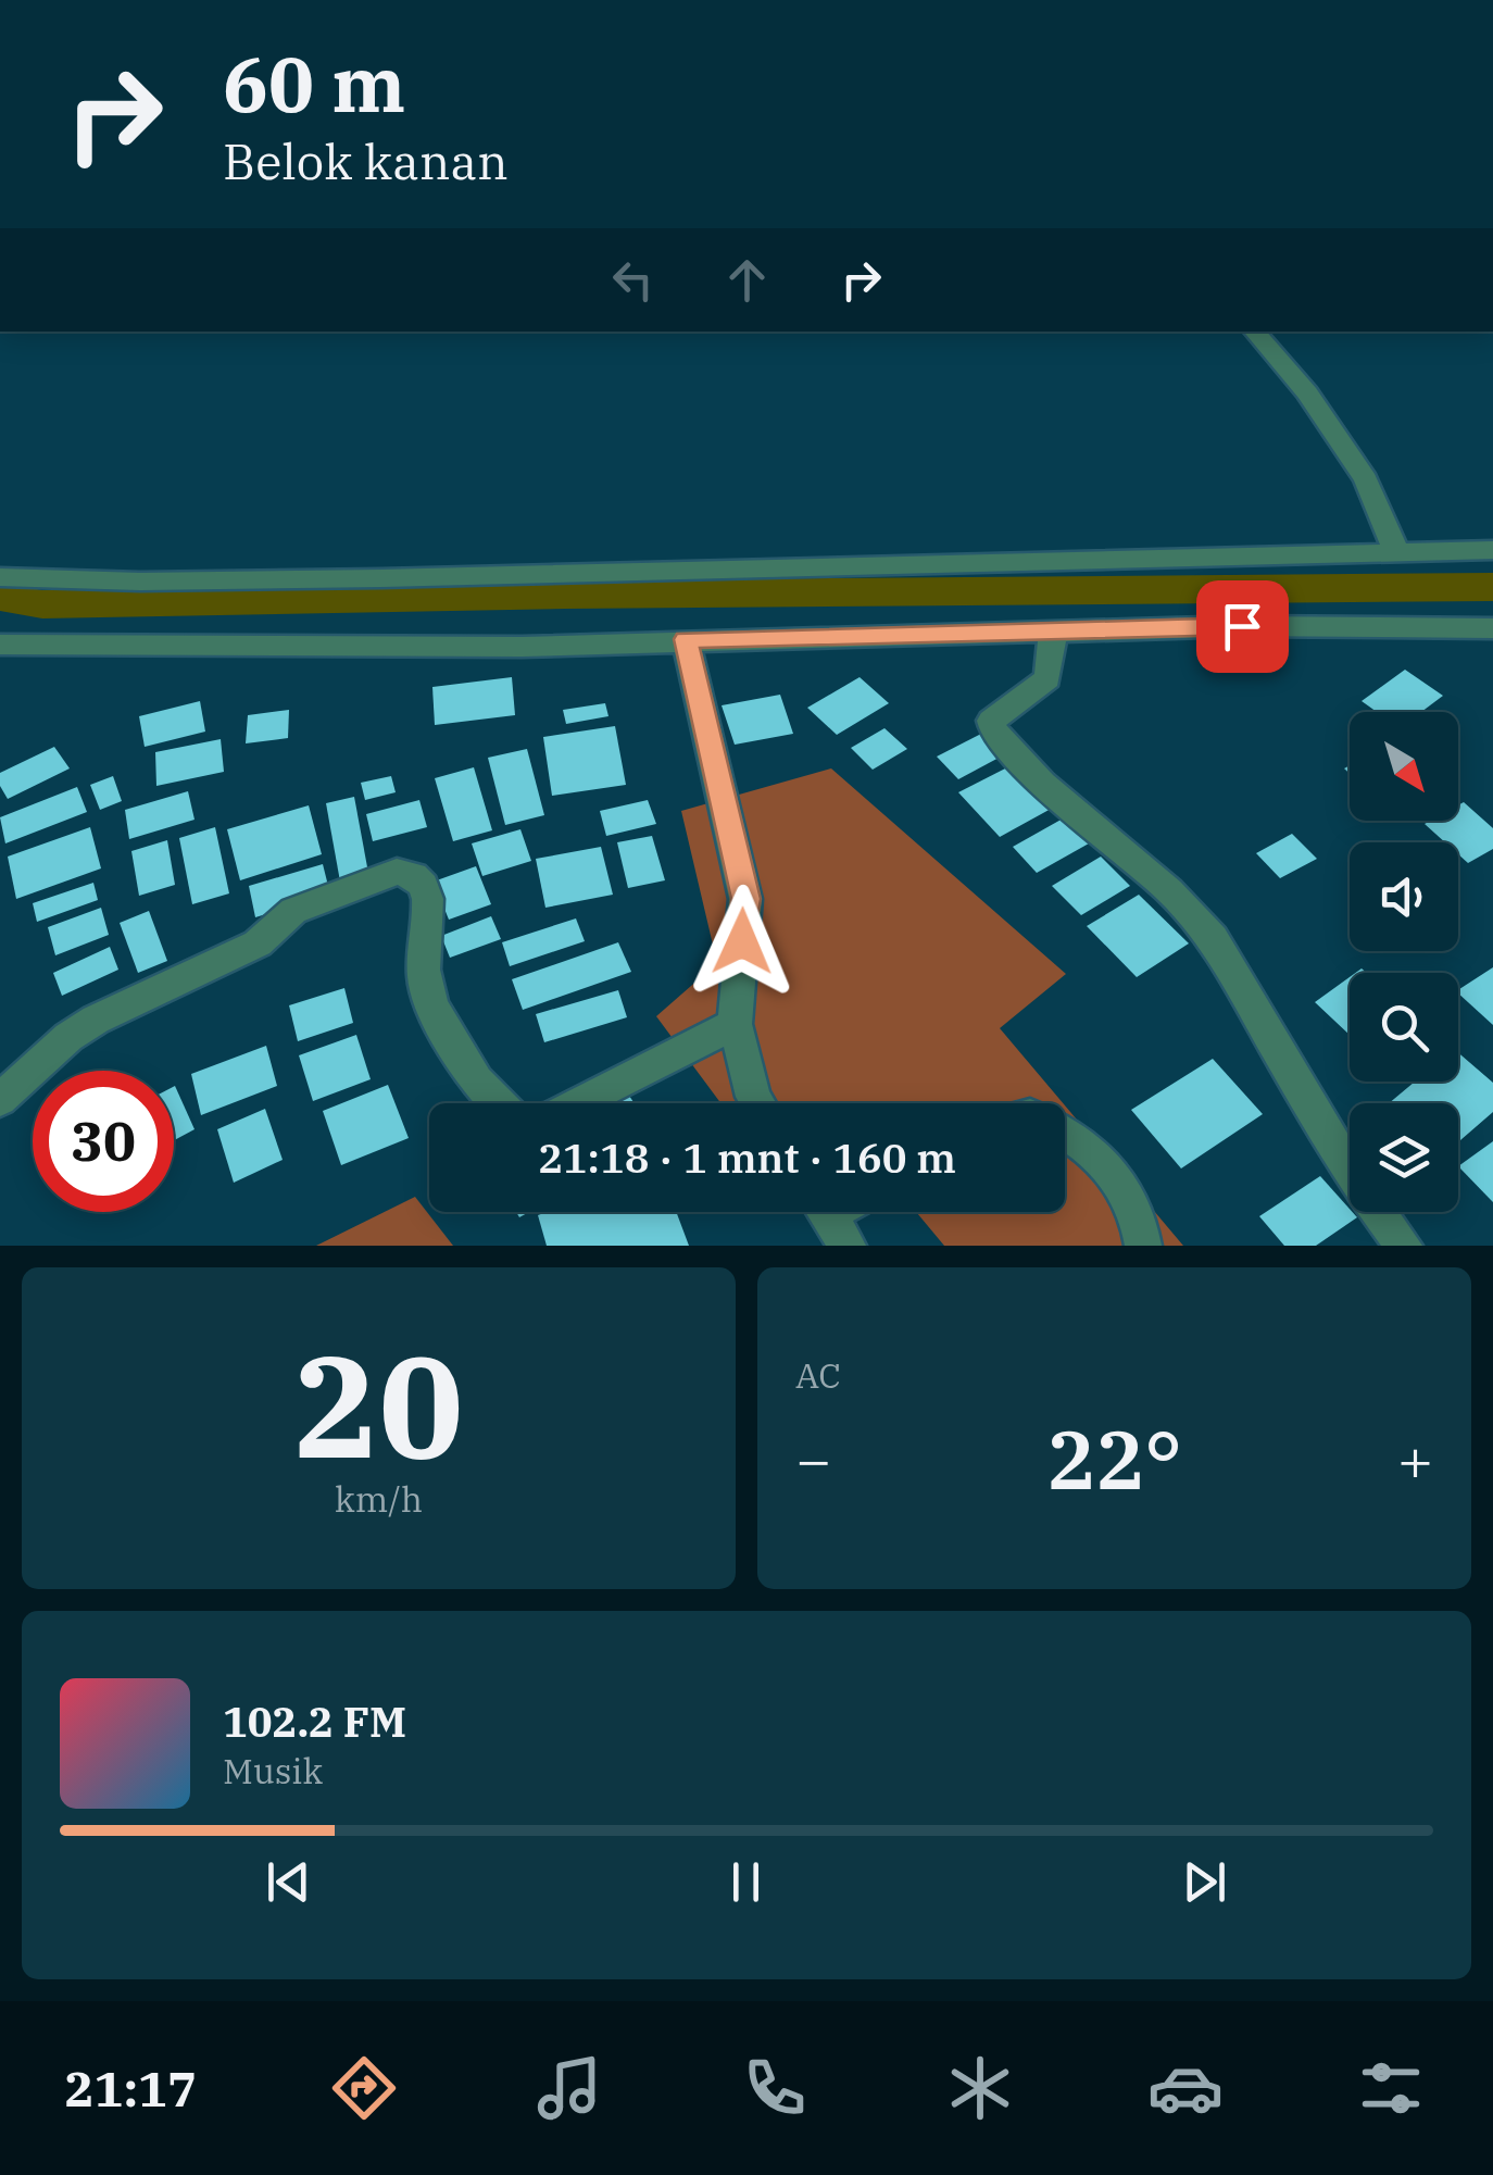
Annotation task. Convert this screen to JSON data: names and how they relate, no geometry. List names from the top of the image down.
{
  "north": "bottom right",
  "page": {
    "turn": ["60 m", "Belok kanan"],
    "limit": "30",
    "trip": "21:18 · 1 mnt · 160 m",
    "tile": [
      ["20", "km/h"],
      "AC"
    ],
    "heat": ["−", "22°", "+"],
    "song": ["102.2 FM", "Musik"],
    "tabs": "21:17"
  }
}
